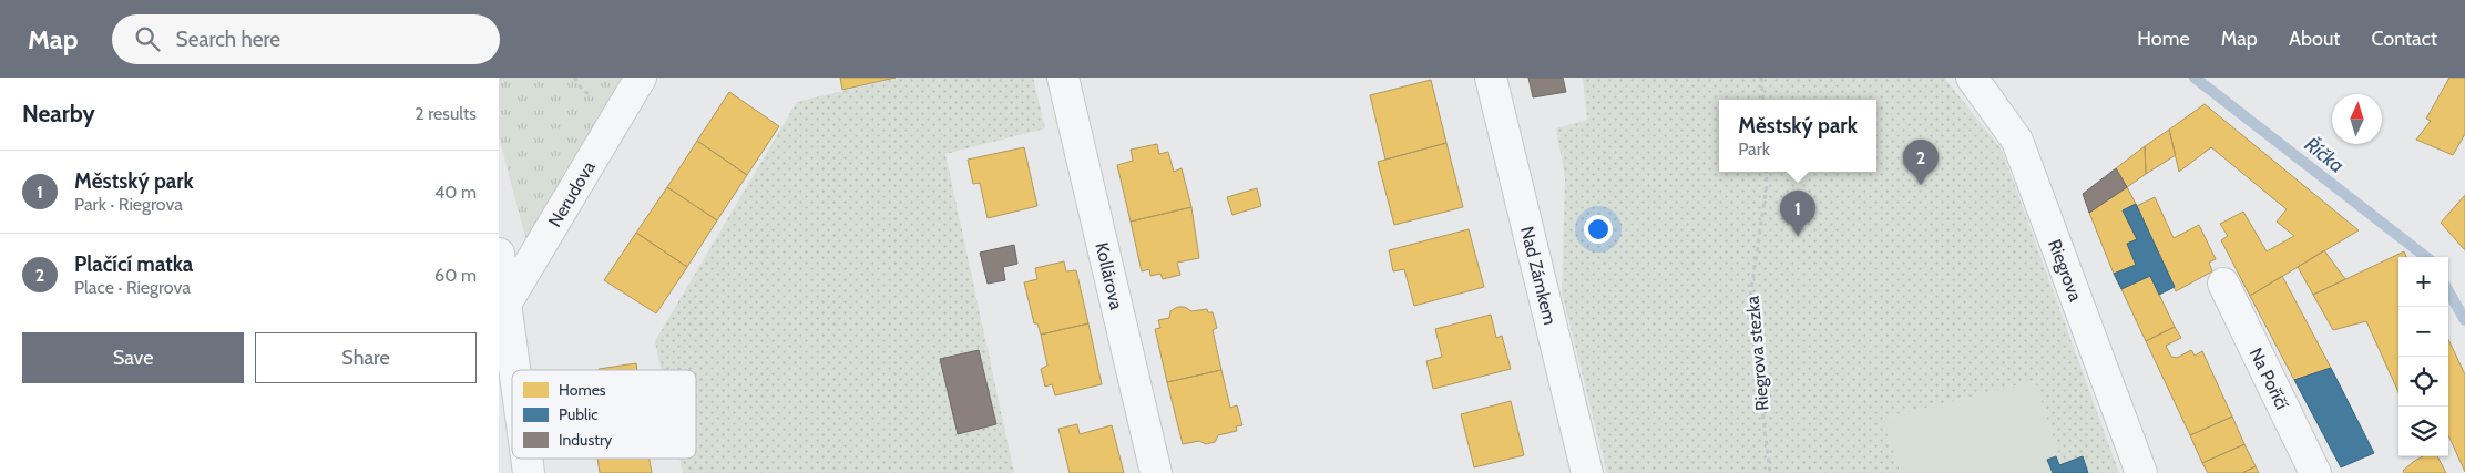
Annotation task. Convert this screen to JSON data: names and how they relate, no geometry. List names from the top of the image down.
{
  "streets": {
    "street": [
      "Nerudova",
      "Riegrova",
      "Kollárova",
      "Nad Zámkem",
      "Na Poříčí"
    ],
    "path": ["Riegrova stezka"]
  },
  "water": ["Říčka"],
  "legend": ["Homes", "Public", "Industry"],
  "north": "top",
  "page": {
    "header": "Map",
    "search": "Search here",
    "nav": [
      "Home",
      "Map",
      "About",
      "Contact"
    ],
    "heading": ["Nearby", "2 results"],
    "popup": ["Městský park", "Park"],
    "pins": ["2", "1"],
    "list": [
      {
        "mark": "1",
        "name": "Městský park",
        "note": "Park · Riegrova",
        "value": "40 m"
      },
      {
        "mark": "2",
        "name": "Plačící matka",
        "note": "Place · Riegrova",
        "value": "60 m"
      }
    ],
    "map_buttons": ["+", "−"],
    "buttons": ["Save", "Share"]
  }
}
